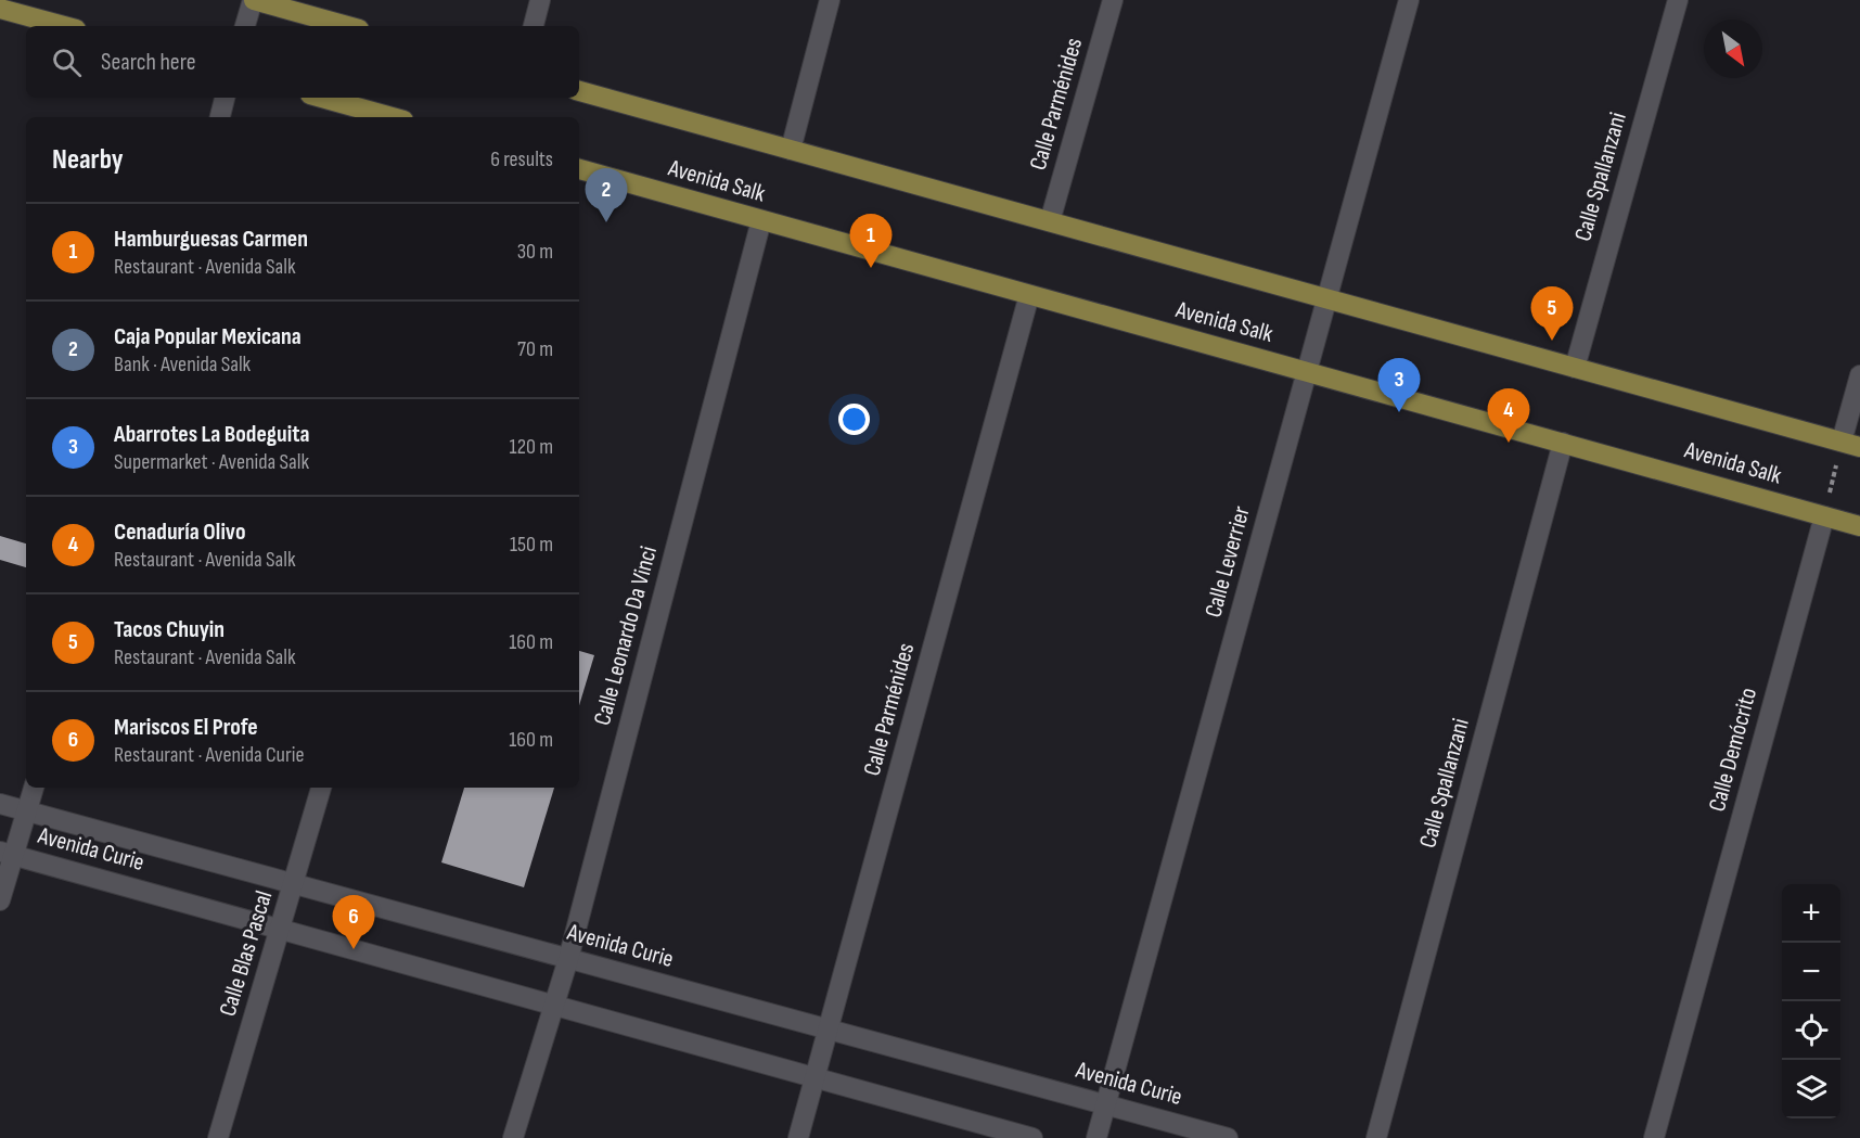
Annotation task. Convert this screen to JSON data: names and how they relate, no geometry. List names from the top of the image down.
{
  "streets": {
    "main road": ["Avenida Salk"],
    "street": [
      "Calle Parménides",
      "Calle Spallanzani",
      "Calle Leverrier",
      "Calle Leonardo Da Vinci",
      "Calle Demócrito",
      "Avenida Curie",
      "Calle Blas Pascal"
    ]
  },
  "crossings": [
    ["Calle Parménides", "Avenida Salk"],
    ["Calle Parménides", "Avenida Curie"],
    ["Calle Spallanzani", "Avenida Salk"],
    ["Avenida Salk", "Calle Leverrier"],
    ["Avenida Salk", "Calle Leonardo Da Vinci"],
    ["Avenida Salk", "Calle Demócrito"],
    ["Calle Leverrier", "Avenida Curie"],
    ["Calle Leonardo Da Vinci", "Avenida Curie"],
    ["Avenida Curie", "Calle Blas Pascal"]
  ],
  "north": "bottom right",
  "page": {
    "search": "Search here",
    "heading": ["Nearby", "6 results"],
    "pins": [
      "2",
      "1",
      "5",
      "3",
      "4",
      "6"
    ],
    "list": [
      {
        "mark": "1",
        "name": "Hamburguesas Carmen",
        "note": "Restaurant · Avenida Salk",
        "value": "30 m"
      },
      {
        "mark": "2",
        "name": "Caja Popular Mexicana",
        "note": "Bank · Avenida Salk",
        "value": "70 m"
      },
      {
        "mark": "3",
        "name": "Abarrotes La Bodeguita",
        "note": "Supermarket · Avenida Salk",
        "value": "120 m"
      },
      {
        "mark": "4",
        "name": "Cenaduría Olivo",
        "note": "Restaurant · Avenida Salk",
        "value": "150 m"
      },
      {
        "mark": "5",
        "name": "Tacos Chuyin",
        "note": "Restaurant · Avenida Salk",
        "value": "160 m"
      },
      {
        "mark": "6",
        "name": "Mariscos El Profe",
        "note": "Restaurant · Avenida Curie",
        "value": "160 m"
      }
    ],
    "map_buttons": ["+", "−"]
  }
}
